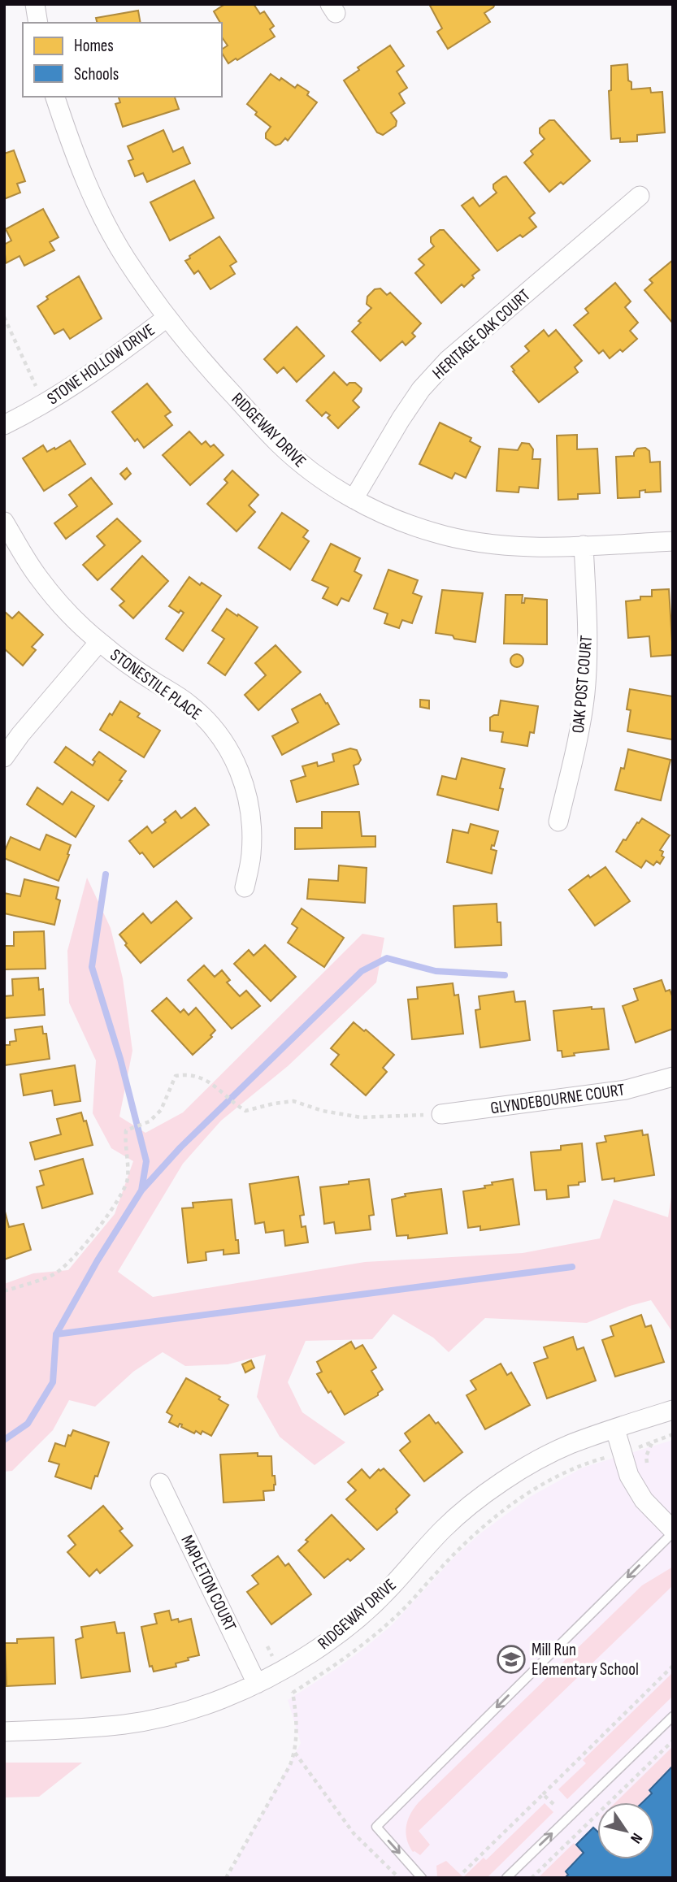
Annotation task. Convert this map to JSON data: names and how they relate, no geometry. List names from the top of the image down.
{
  "streets": {
    "street": [
      "HERITAGE OAK COURT",
      "STONE HOLLOW DRIVE",
      "RIDGEWAY DRIVE",
      "STONESTILE PLACE",
      "OAK POST COURT",
      "GLYNDEBOURNE COURT",
      "MAPLETON COURT"
    ]
  },
  "crossings": [
    ["HERITAGE OAK COURT", "RIDGEWAY DRIVE"],
    ["STONE HOLLOW DRIVE", "RIDGEWAY DRIVE"],
    ["RIDGEWAY DRIVE", "OAK POST COURT"],
    ["RIDGEWAY DRIVE", "MAPLETON COURT"]
  ],
  "places": {
    "school or university": ["Mill Run Elementary School"]
  },
  "legend": ["Homes", "Schools"],
  "north": "bottom right"
}
